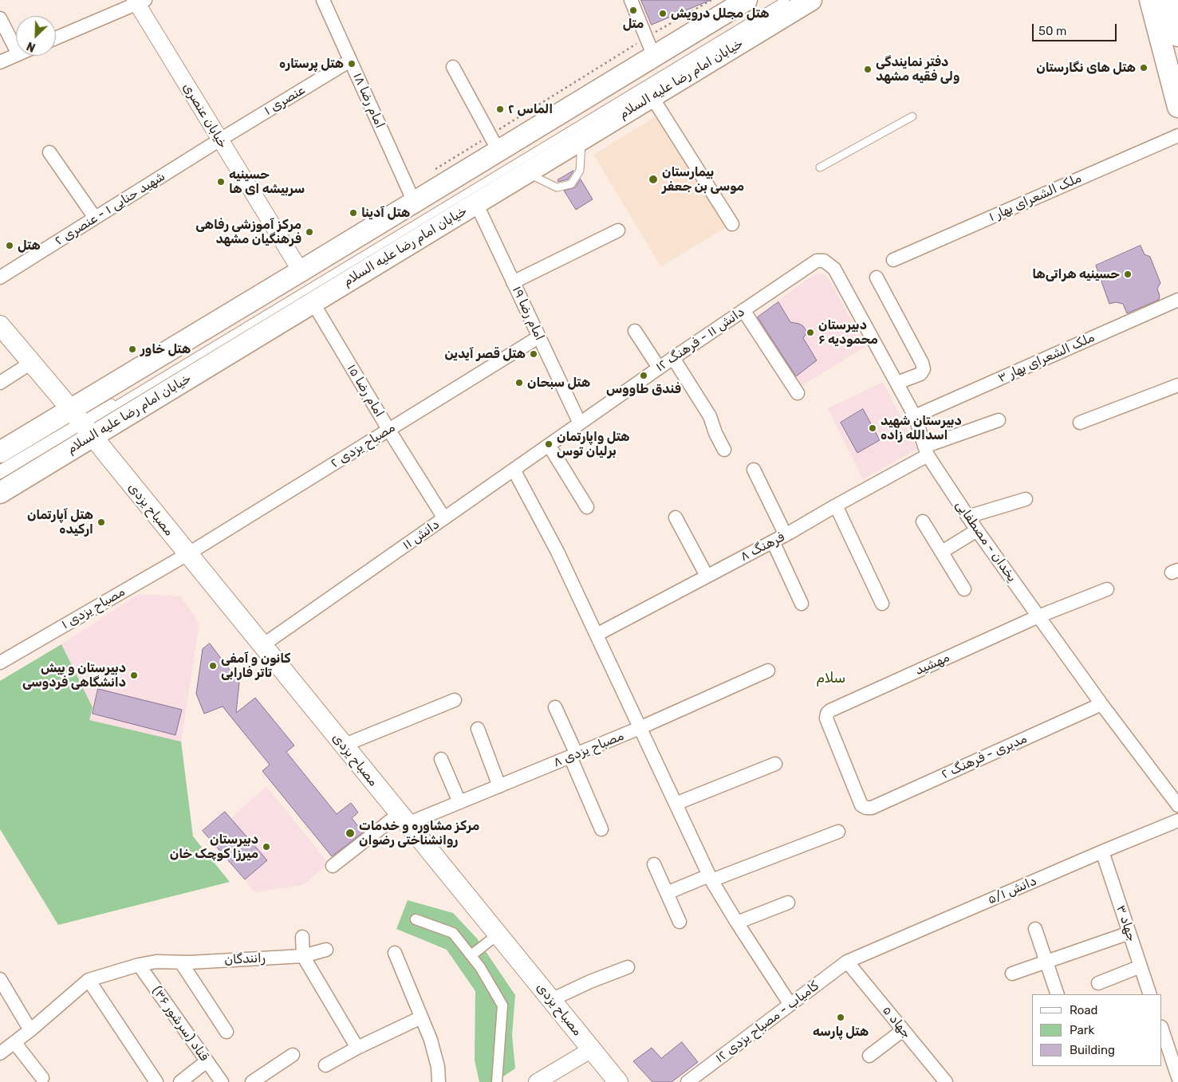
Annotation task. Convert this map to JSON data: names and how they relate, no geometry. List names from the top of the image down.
{
  "streets": {
    "main road": ["خیابان امام رضا علیه السلام", "مصباح یزدی"],
    "street": [
      "عنصری ۱",
      "امام رضا ۱۸",
      "خیابان عنصری",
      "ملک الشعرای بهار ۱",
      "شهید حنایی ۱ - عنصری ۲",
      "امام رضا ۱۹",
      "دانش ۱۱ - فرهنگ ۱۲",
      "ملک الشعرای بهار ۳",
      "امام رضا ۱۵",
      "مصباح یزدی ۲",
      "دانش ۱۱",
      "یخدان - مصطفایی",
      "فرهنگ ۸",
      "مصباح یزدی ۱",
      "مهشید",
      "مصباح یزدی ۸",
      "مدیری - فرهنگ ۲",
      "دانش ۵/۱",
      "جهاد ۳",
      "رانندگان",
      "کامیاب - مصباح یزدی ۱۲",
      "جهاد ۵",
      "قناد (سرشور ۳۶)"
    ]
  },
  "crossings": [
    ["خیابان امام رضا علیه السلام", "امام رضا ۱۸"],
    ["خیابان امام رضا علیه السلام", "خیابان عنصری"],
    ["خیابان امام رضا علیه السلام", "امام رضا ۱۹"],
    ["خیابان امام رضا علیه السلام", "امام رضا ۱۵"],
    ["خیابان امام رضا علیه السلام", "مصباح یزدی"],
    ["عنصری ۱", "امام رضا ۱۸"],
    ["عنصری ۱", "خیابان عنصری"],
    ["عنصری ۱", "شهید حنایی ۱ - عنصری ۲"],
    ["خیابان عنصری", "شهید حنایی ۱ - عنصری ۲"],
    ["امام رضا ۱۹", "دانش ۱۱ - فرهنگ ۱۲"],
    ["امام رضا ۱۹", "مصباح یزدی ۲"],
    ["امام رضا ۱۹", "دانش ۱۱"],
    ["دانش ۱۱ - فرهنگ ۱۲", "دانش ۱۱"],
    ["دانش ۱۱ - فرهنگ ۱۲", "یخدان - مصطفایی"],
    ["ملک الشعرای بهار ۳", "یخدان - مصطفایی"],
    ["امام رضا ۱۵", "مصباح یزدی ۲"],
    ["امام رضا ۱۵", "دانش ۱۱"],
    ["مصباح یزدی ۲", "مصباح یزدی"],
    ["مصباح یزدی ۲", "مصباح یزدی ۱"],
    ["مصباح یزدی", "دانش ۱۱"],
    ["مصباح یزدی", "مصباح یزدی ۱"],
    ["مصباح یزدی", "مصباح یزدی ۸"],
    ["یخدان - مصطفایی", "فرهنگ ۸"],
    ["یخدان - مصطفایی", "مهشید"],
    ["یخدان - مصطفایی", "مدیری - فرهنگ ۲"],
    ["مهشید", "مدیری - فرهنگ ۲"],
    ["دانش ۵/۱", "جهاد ۳"],
    ["دانش ۵/۱", "کامیاب - مصباح یزدی ۱۲"],
    ["دانش ۵/۱", "جهاد ۵"],
    ["رانندگان", "قناد (سرشور ۳۶)"],
    ["کامیاب - مصباح یزدی ۱۲", "جهاد ۵"]
  ],
  "districts": ["سلام"],
  "places": [
    "متل",
    "هتل مجلل درویش",
    "هتل پرستاره",
    "هتل های نگارستان",
    "دفتر نمایندگی ولی فقیه مشهد",
    "الماس ۲",
    "بیمارستان موسی بن جعفر",
    "حسینیه سربیشه ای ها",
    "هتل آدینا",
    "مرکز آموزشی رفاهی فرهنگیان مشهد",
    "هتل",
    "حسینیه هراتی‌ها",
    "دبیرستان محمودیه ۶",
    "هتل خاور",
    "هتل قصر آیدین",
    "فندق طاووس",
    "هتل سبحان",
    "دبیرستان شهید اسدالله زاده",
    "هتل واپارتمان برلیان توس",
    "هتل آپارتمان ارکیده",
    "کانون و آمفی تاتر فارابی",
    "دبیرستان و پیش دانشگاهی فردوسی",
    "مرکز مشاوره و خدمات روانشناختی رضوان",
    "دبیرستان میرزا کوچک خان",
    "هتل پارسه"
  ],
  "legend": ["Road", "Park", "Building"],
  "scale_bar": "50 m",
  "north": "bottom left"
}
